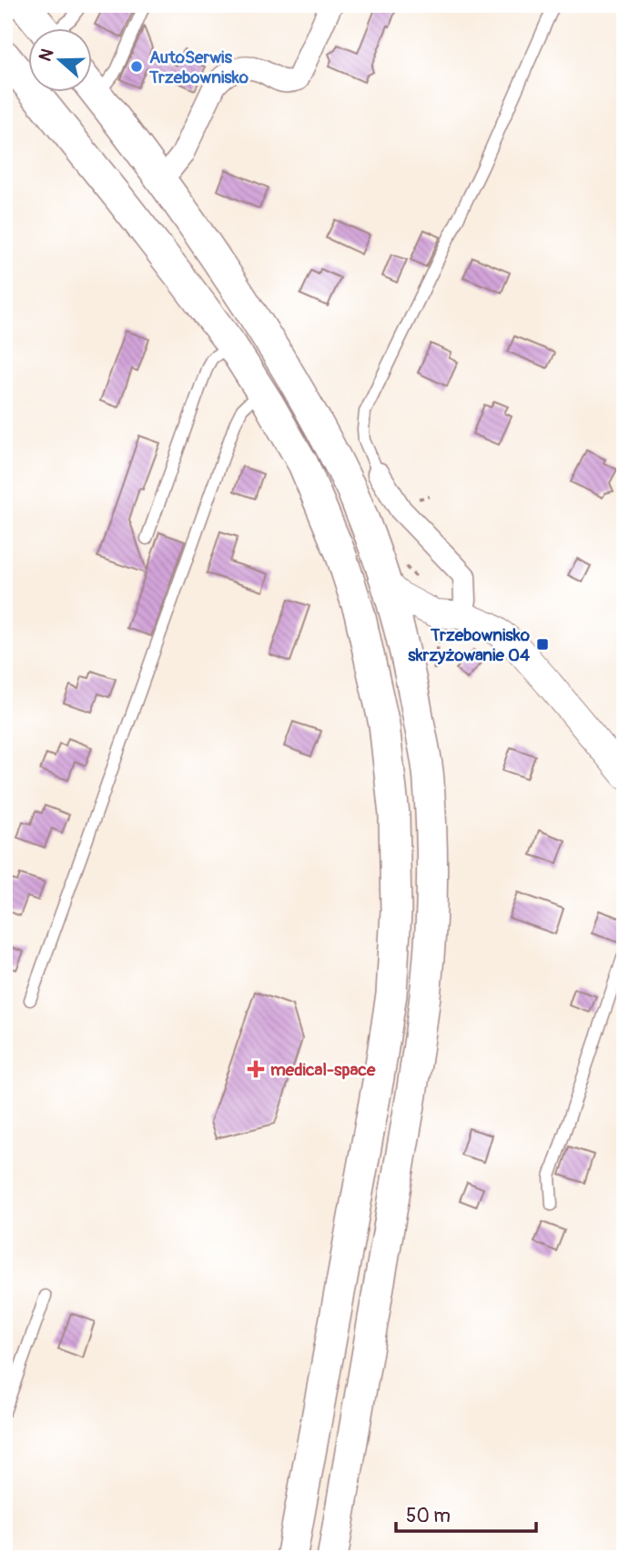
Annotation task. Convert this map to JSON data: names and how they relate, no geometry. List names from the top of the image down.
{
  "places": {
    "other": ["AutoSerwis Trzebownisko"],
    "transit": ["Trzebownisko skrzyżowanie 04"],
    "health": ["medical-space"]
  },
  "scale_bar": "50 m",
  "north": "left"
}
